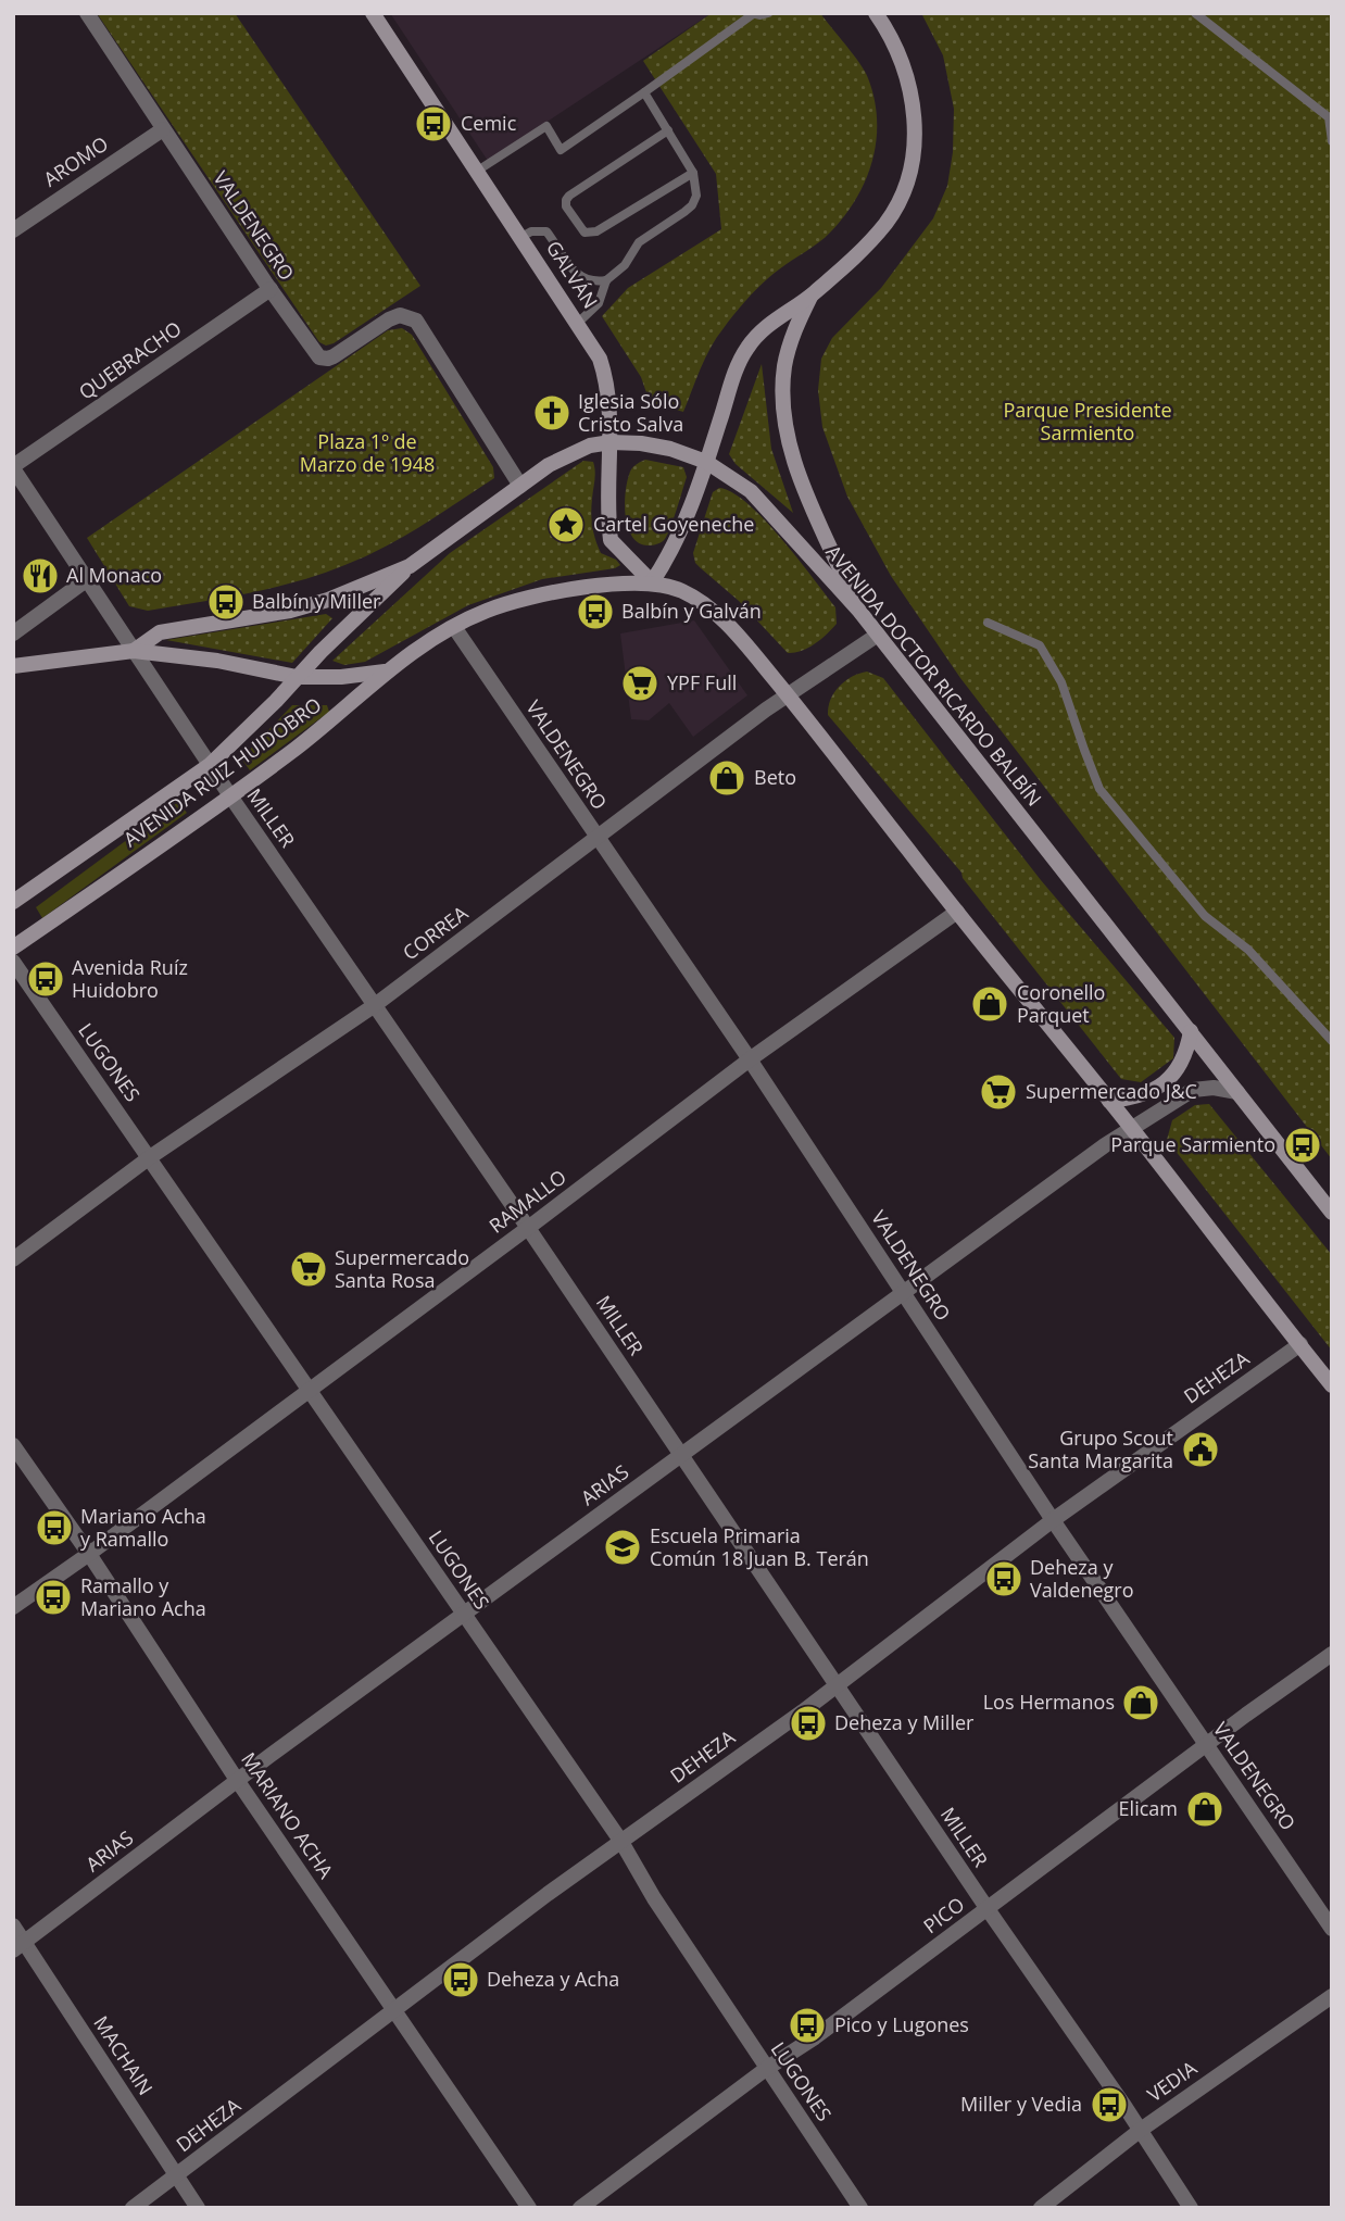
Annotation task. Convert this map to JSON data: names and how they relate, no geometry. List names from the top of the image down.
{
  "streets": {
    "main road": ["GALVÁN", "AVENIDA DOCTOR RICARDO BALBÍN", "AVENIDA RUIZ HUIDOBRO"],
    "street": [
      "AROMO",
      "VALDENEGRO",
      "QUEBRACHO",
      "MILLER",
      "CORREA",
      "LUGONES",
      "RAMALLO",
      "DEHEZA",
      "ARIAS",
      "MARIANO ACHA",
      "PICO",
      "MACHAIN",
      "VEDIA"
    ]
  },
  "crossings": [
    ["AROMO", "VALDENEGRO"],
    ["VALDENEGRO", "QUEBRACHO"],
    ["VALDENEGRO", "AVENIDA DOCTOR RICARDO BALBÍN"],
    ["VALDENEGRO", "AVENIDA RUIZ HUIDOBRO"],
    ["VALDENEGRO", "CORREA"],
    ["VALDENEGRO", "RAMALLO"],
    ["VALDENEGRO", "DEHEZA"],
    ["VALDENEGRO", "ARIAS"],
    ["VALDENEGRO", "PICO"],
    ["GALVÁN", "AVENIDA DOCTOR RICARDO BALBÍN"],
    ["QUEBRACHO", "MILLER"],
    ["AVENIDA DOCTOR RICARDO BALBÍN", "AVENIDA RUIZ HUIDOBRO"],
    ["AVENIDA DOCTOR RICARDO BALBÍN", "MILLER"],
    ["AVENIDA DOCTOR RICARDO BALBÍN", "CORREA"],
    ["AVENIDA DOCTOR RICARDO BALBÍN", "ARIAS"],
    ["AVENIDA RUIZ HUIDOBRO", "MILLER"],
    ["MILLER", "CORREA"],
    ["MILLER", "RAMALLO"],
    ["MILLER", "DEHEZA"],
    ["MILLER", "ARIAS"],
    ["MILLER", "PICO"],
    ["MILLER", "VEDIA"],
    ["CORREA", "LUGONES"],
    ["LUGONES", "RAMALLO"],
    ["LUGONES", "DEHEZA"],
    ["LUGONES", "ARIAS"],
    ["LUGONES", "PICO"],
    ["RAMALLO", "MARIANO ACHA"],
    ["DEHEZA", "MARIANO ACHA"],
    ["DEHEZA", "MACHAIN"],
    ["ARIAS", "MARIANO ACHA"],
    ["ARIAS", "MACHAIN"]
  ],
  "parks": ["Parque Presidente Sarmiento", "Plaza 1º de Marzo de 1948"],
  "places": {
    "bus stop": [
      "Cemic",
      "Balbín y Miller",
      "Balbín y Galván",
      "Avenida Ruíz Huidobro",
      "Parque Sarmiento",
      "Mariano Acha y Ramallo",
      "Deheza y Valdenegro",
      "Ramallo y Mariano Acha",
      "Deheza y Miller",
      "Deheza y Acha",
      "Pico y Lugones",
      "Miller y Vedia"
    ],
    "church": ["Iglesia Sólo Cristo Salva"],
    "place": ["Cartel Goyeneche"],
    "restaurant": ["Al Monaco"],
    "supermarket": ["YPF Full", "Supermercado J&C", "Supermercado Santa Rosa"],
    "shop": [
      "Beto",
      "Coronello Parquet",
      "Los Hermanos",
      "Elicam"
    ],
    "public building": ["Grupo Scout Santa Margarita"],
    "school or university": ["Escuela Primaria Común 18 Juan B. Terán"]
  }
}
